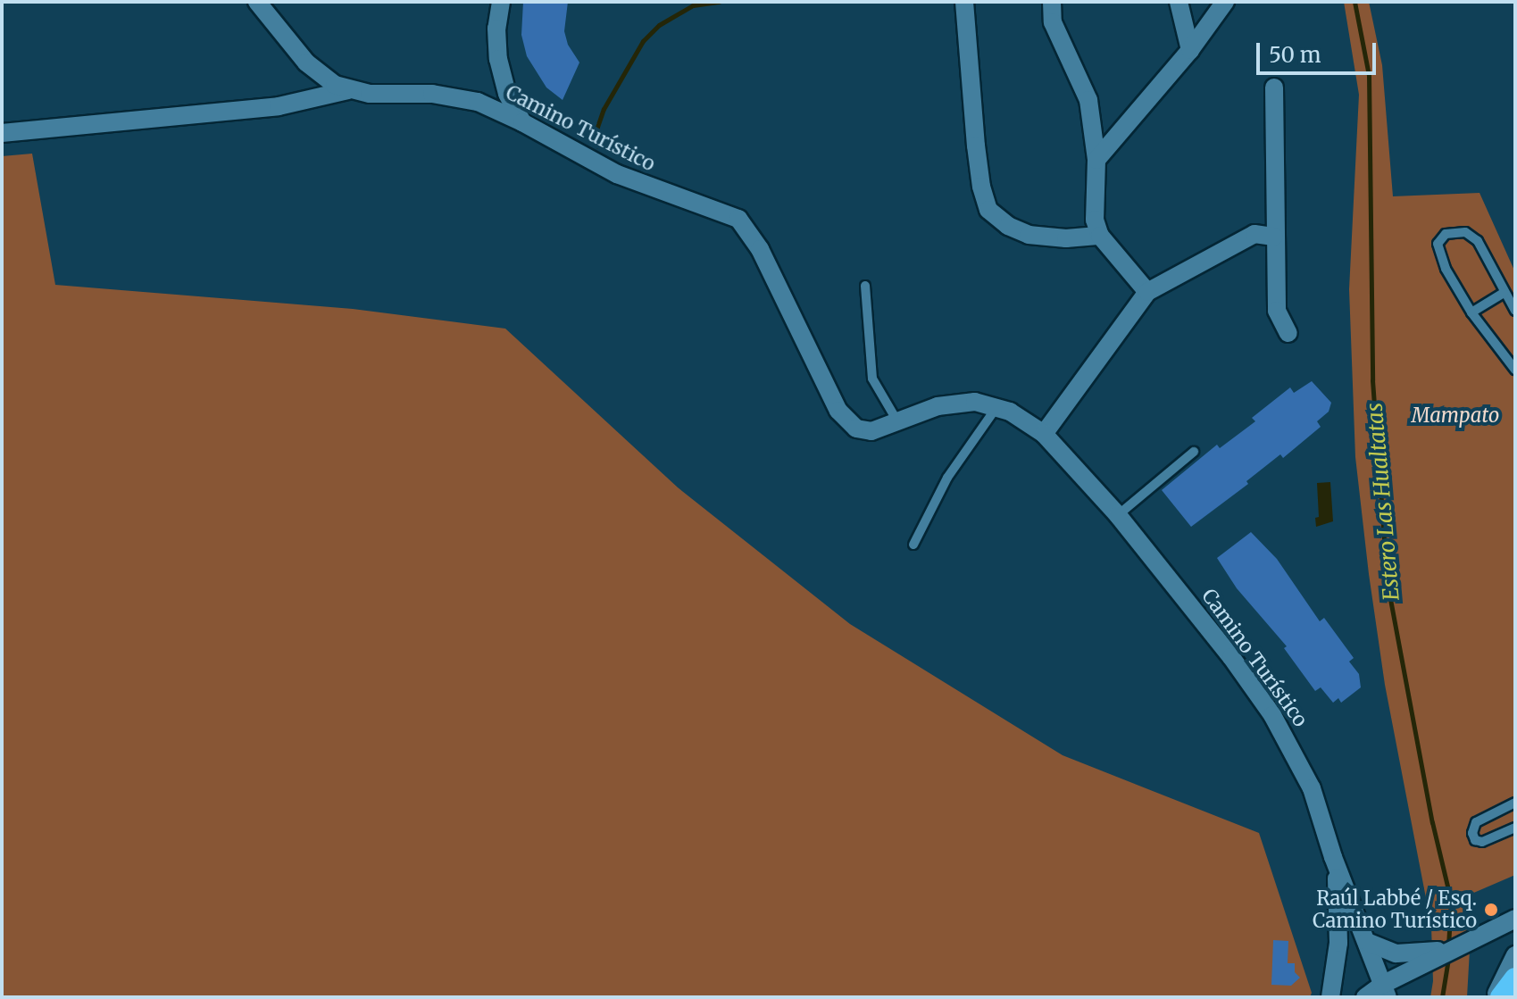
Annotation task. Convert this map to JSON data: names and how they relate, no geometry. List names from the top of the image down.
{
  "streets": {
    "main road": ["Camino Turístico"]
  },
  "water": ["Estero Las Hualtatas"],
  "parks": ["Mampato"],
  "places": ["Raúl Labbé / Esq. Camino Turístico"],
  "scale_bar": "50 m"
}
